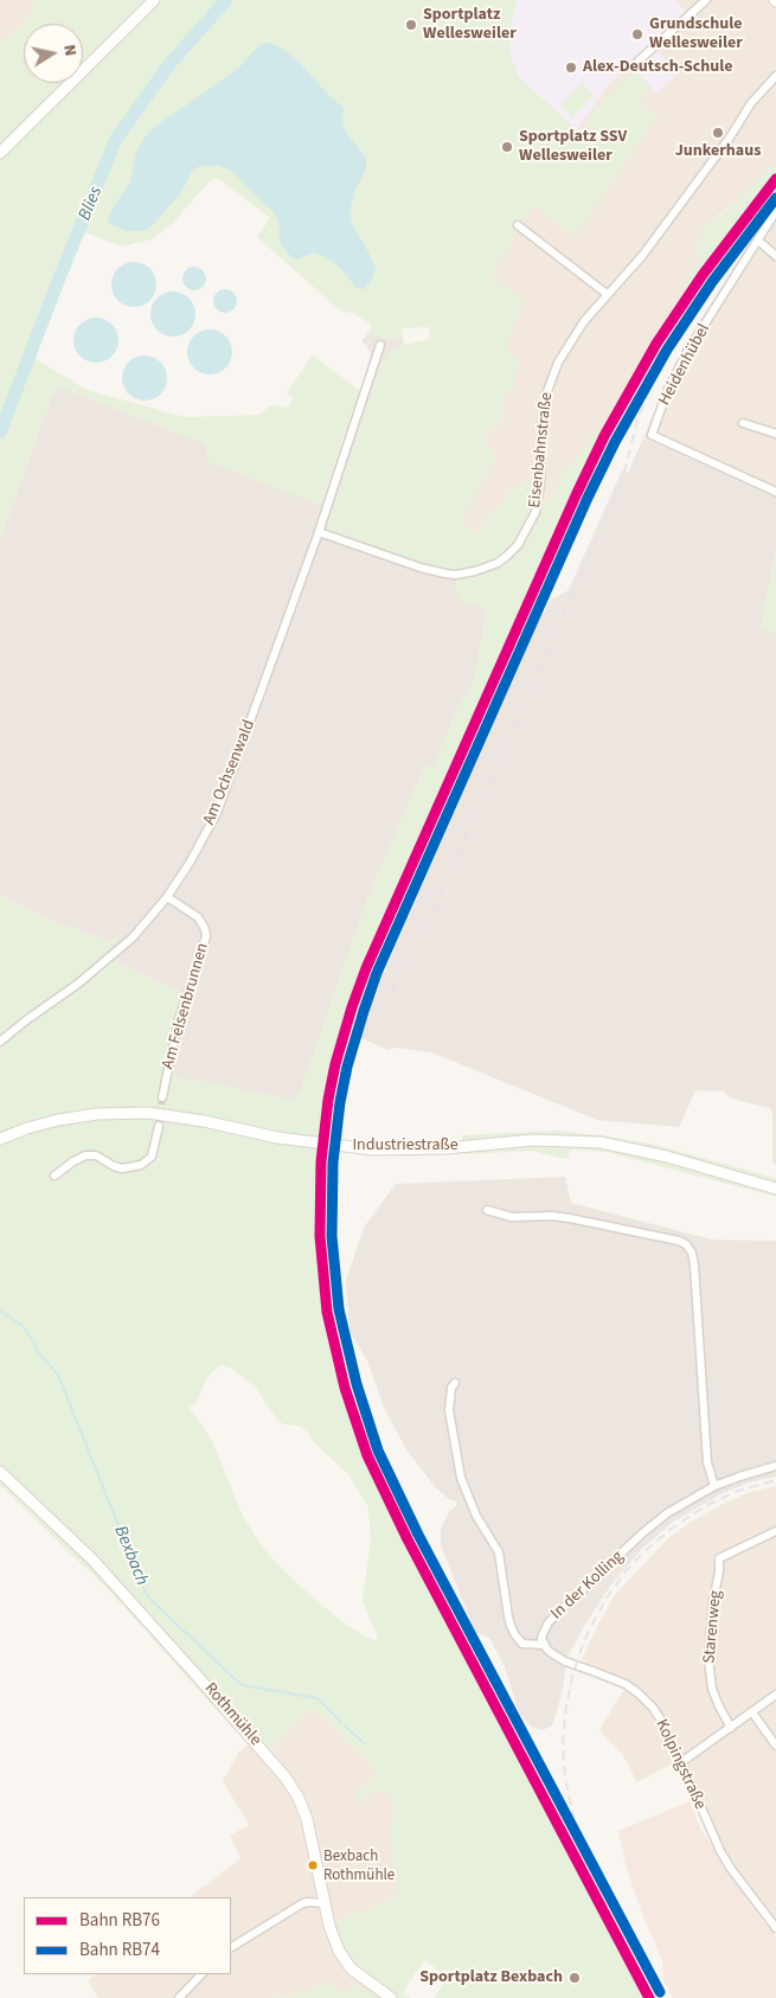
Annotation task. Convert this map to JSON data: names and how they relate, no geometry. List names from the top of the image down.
{
  "streets": {
    "street": [
      "Heidenhübel",
      "Eisenbahnstraße",
      "Am Ochsenwald",
      "Am Felsenbrunnen",
      "Industriestraße",
      "In der Kolling",
      "Starenweg",
      "Rothmühle",
      "Kolpingstraße"
    ]
  },
  "crossings": [
    ["Eisenbahnstraße", "Am Ochsenwald"],
    ["Am Ochsenwald", "Am Felsenbrunnen"],
    ["In der Kolling", "Kolpingstraße"]
  ],
  "water": ["Blies", "Bexbach"],
  "places": [
    "Sportplatz Wellesweiler",
    "Grundschule Wellesweiler",
    "Alex-Deutsch-Schule",
    "Junkerhaus",
    "Sportplatz SSV Wellesweiler",
    "Bexbach Rothmühle",
    "Sportplatz Bexbach"
  ],
  "lines": ["rail line RB76", "rail line RB74"],
  "legend": ["Bahn RB76", "Bahn RB74"],
  "north": "right"
}
